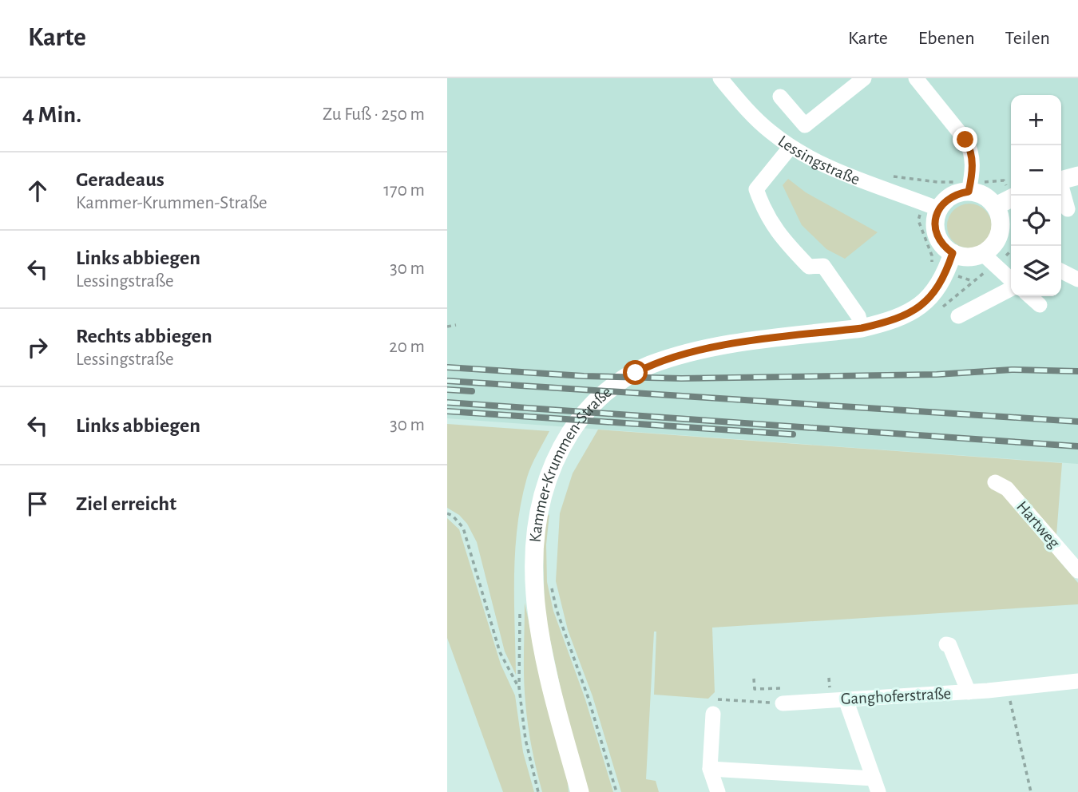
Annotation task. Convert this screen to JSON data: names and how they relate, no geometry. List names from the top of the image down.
{
  "streets": {
    "main road": ["Kammer-Krummen-Straße"],
    "street": ["Lessingstraße", "Hartweg", "Ganghoferstraße"]
  },
  "crossings": [
    ["Lessingstraße", "Kammer-Krummen-Straße"]
  ],
  "page": {
    "header": "Karte",
    "nav": ["Karte", "Ebenen", "Teilen"],
    "heading": ["4 Min.", "Zu Fuß · 250 m"],
    "map_buttons": ["+", "−"],
    "list": [
      ["Geradeaus", "Kammer-Krummen-Straße", "170 m"],
      ["Links abbiegen", "Lessingstraße", "30 m"],
      ["Rechts abbiegen", "Lessingstraße", "20 m"],
      ["Links abbiegen", "30 m"],
      "Ziel erreicht"
    ]
  }
}
